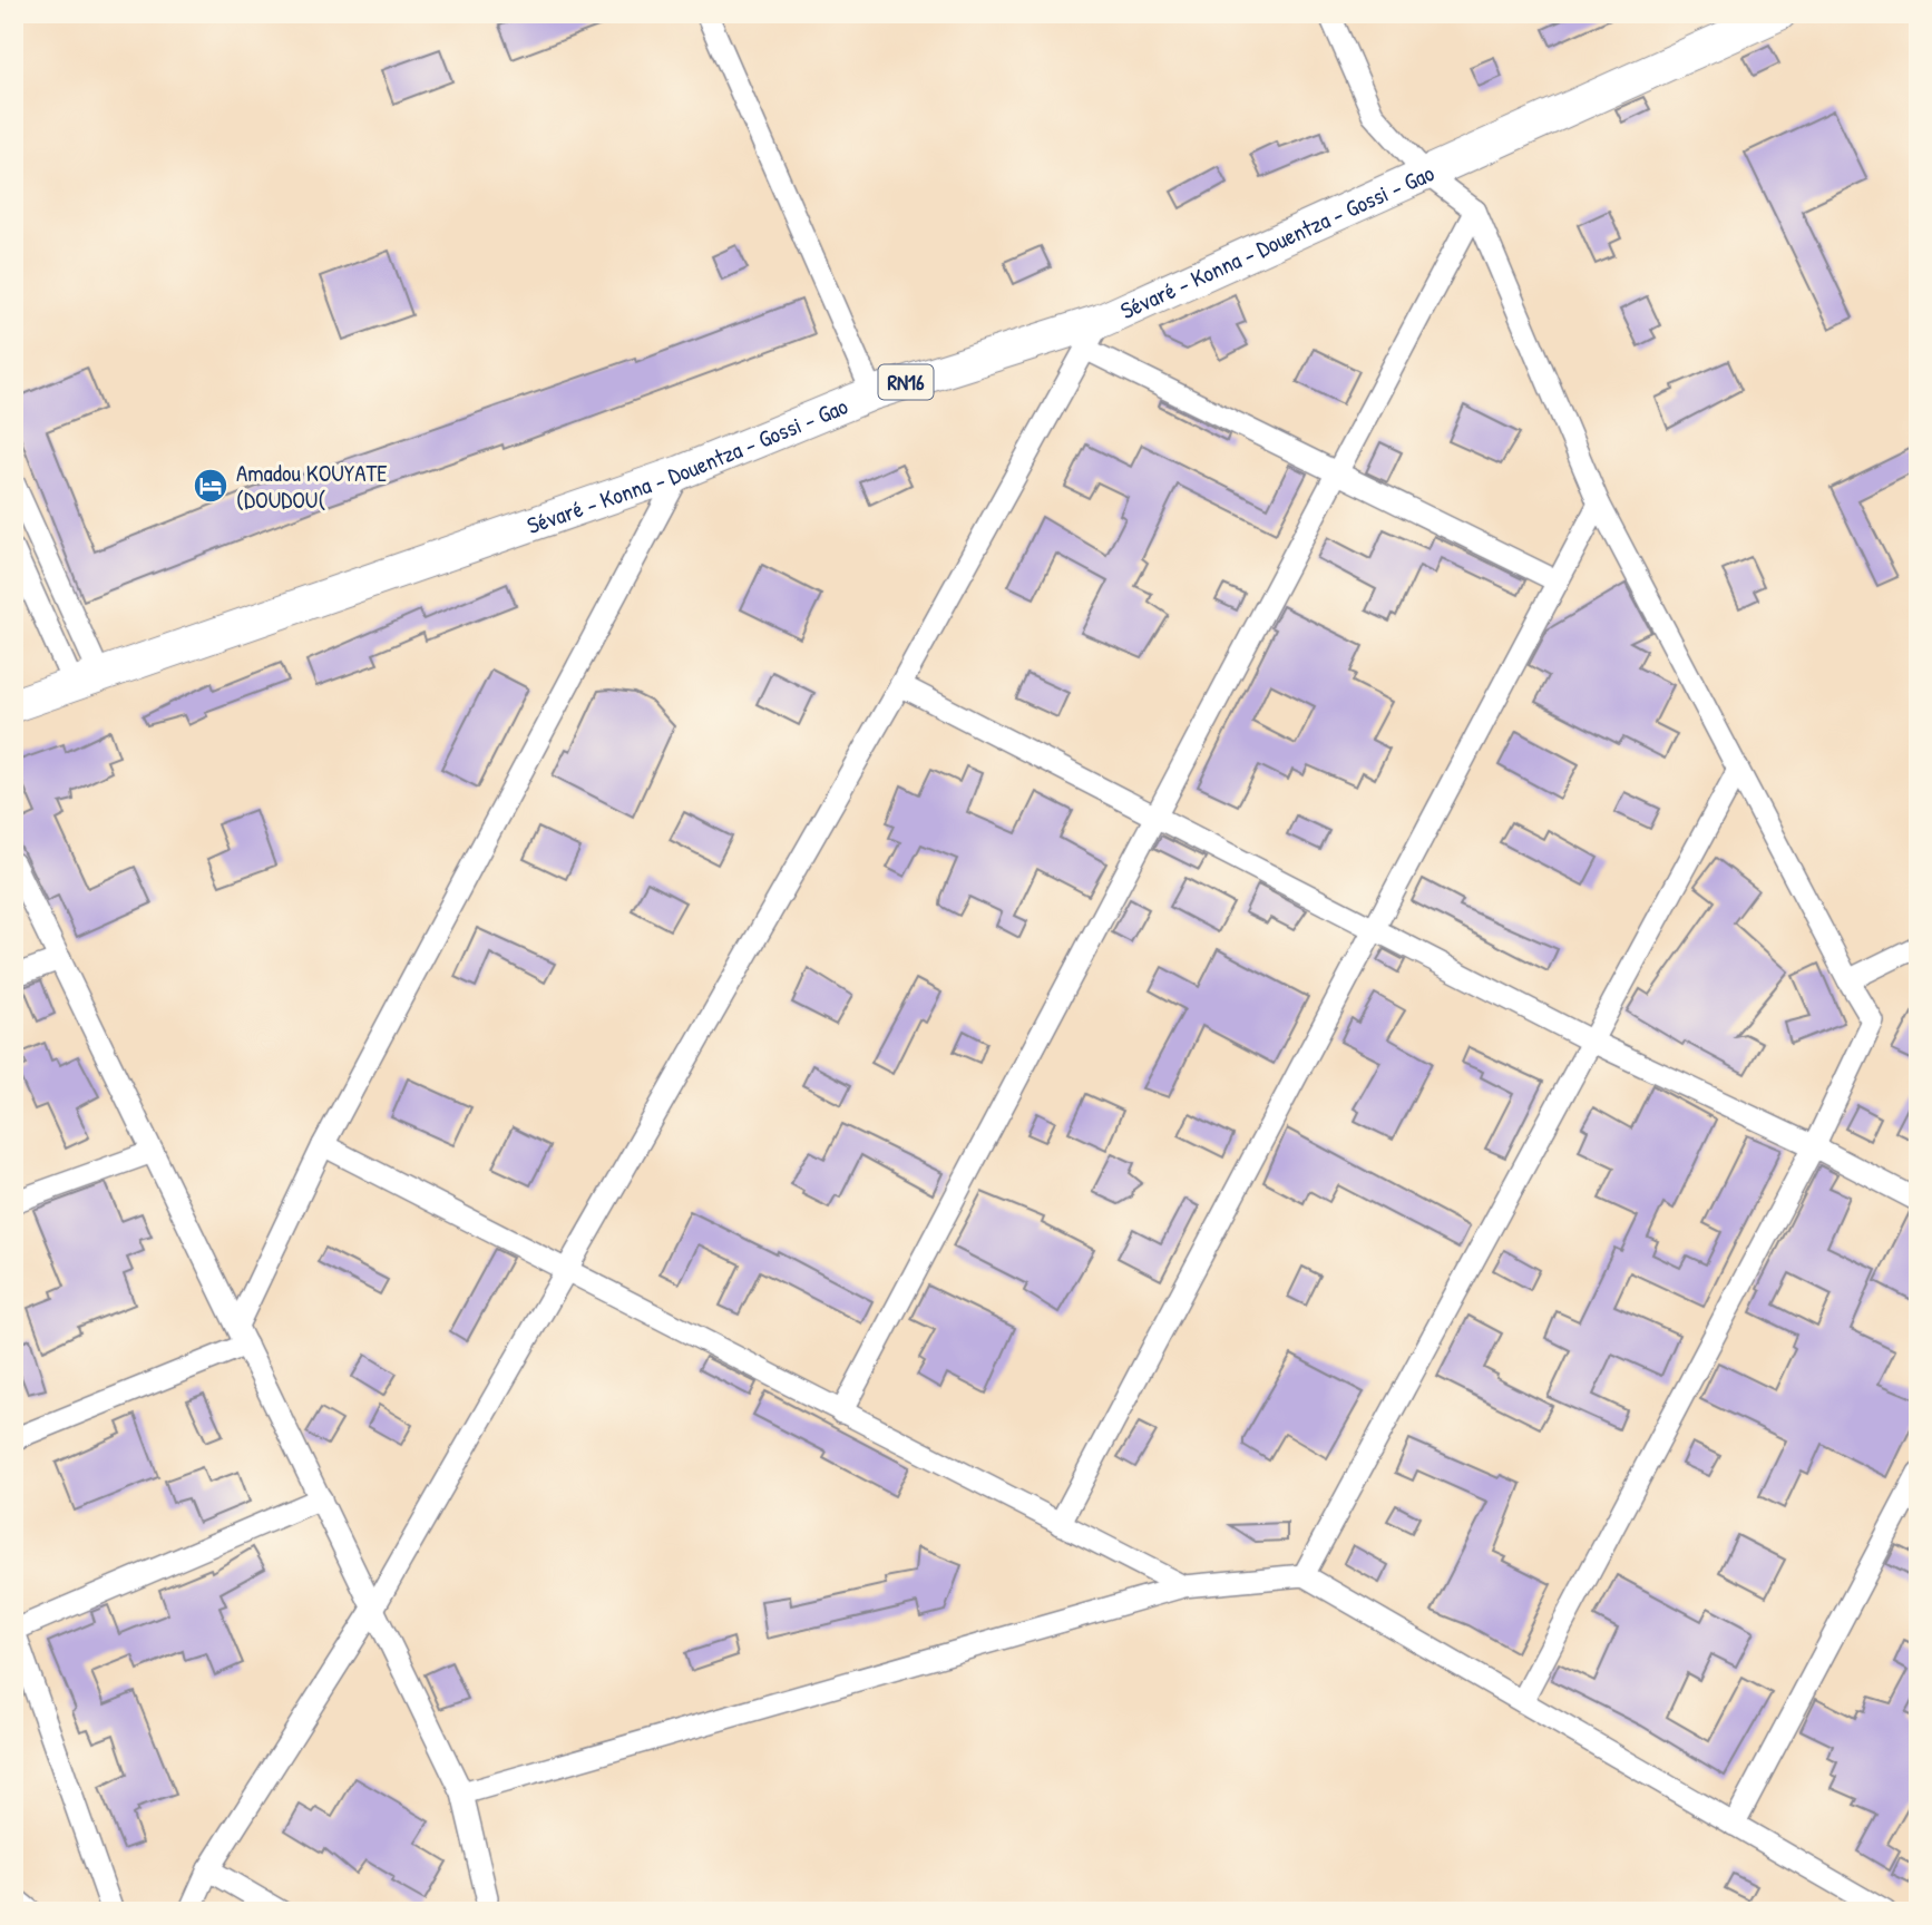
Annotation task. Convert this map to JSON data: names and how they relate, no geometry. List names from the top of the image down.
{
  "streets": {
    "main road": ["Sévaré - Konna - Douentza - Gossi - Gao", "RN16"]
  },
  "places": {
    "hotel": ["Amadou KOUYATE (DOUDOU("]
  }
}
